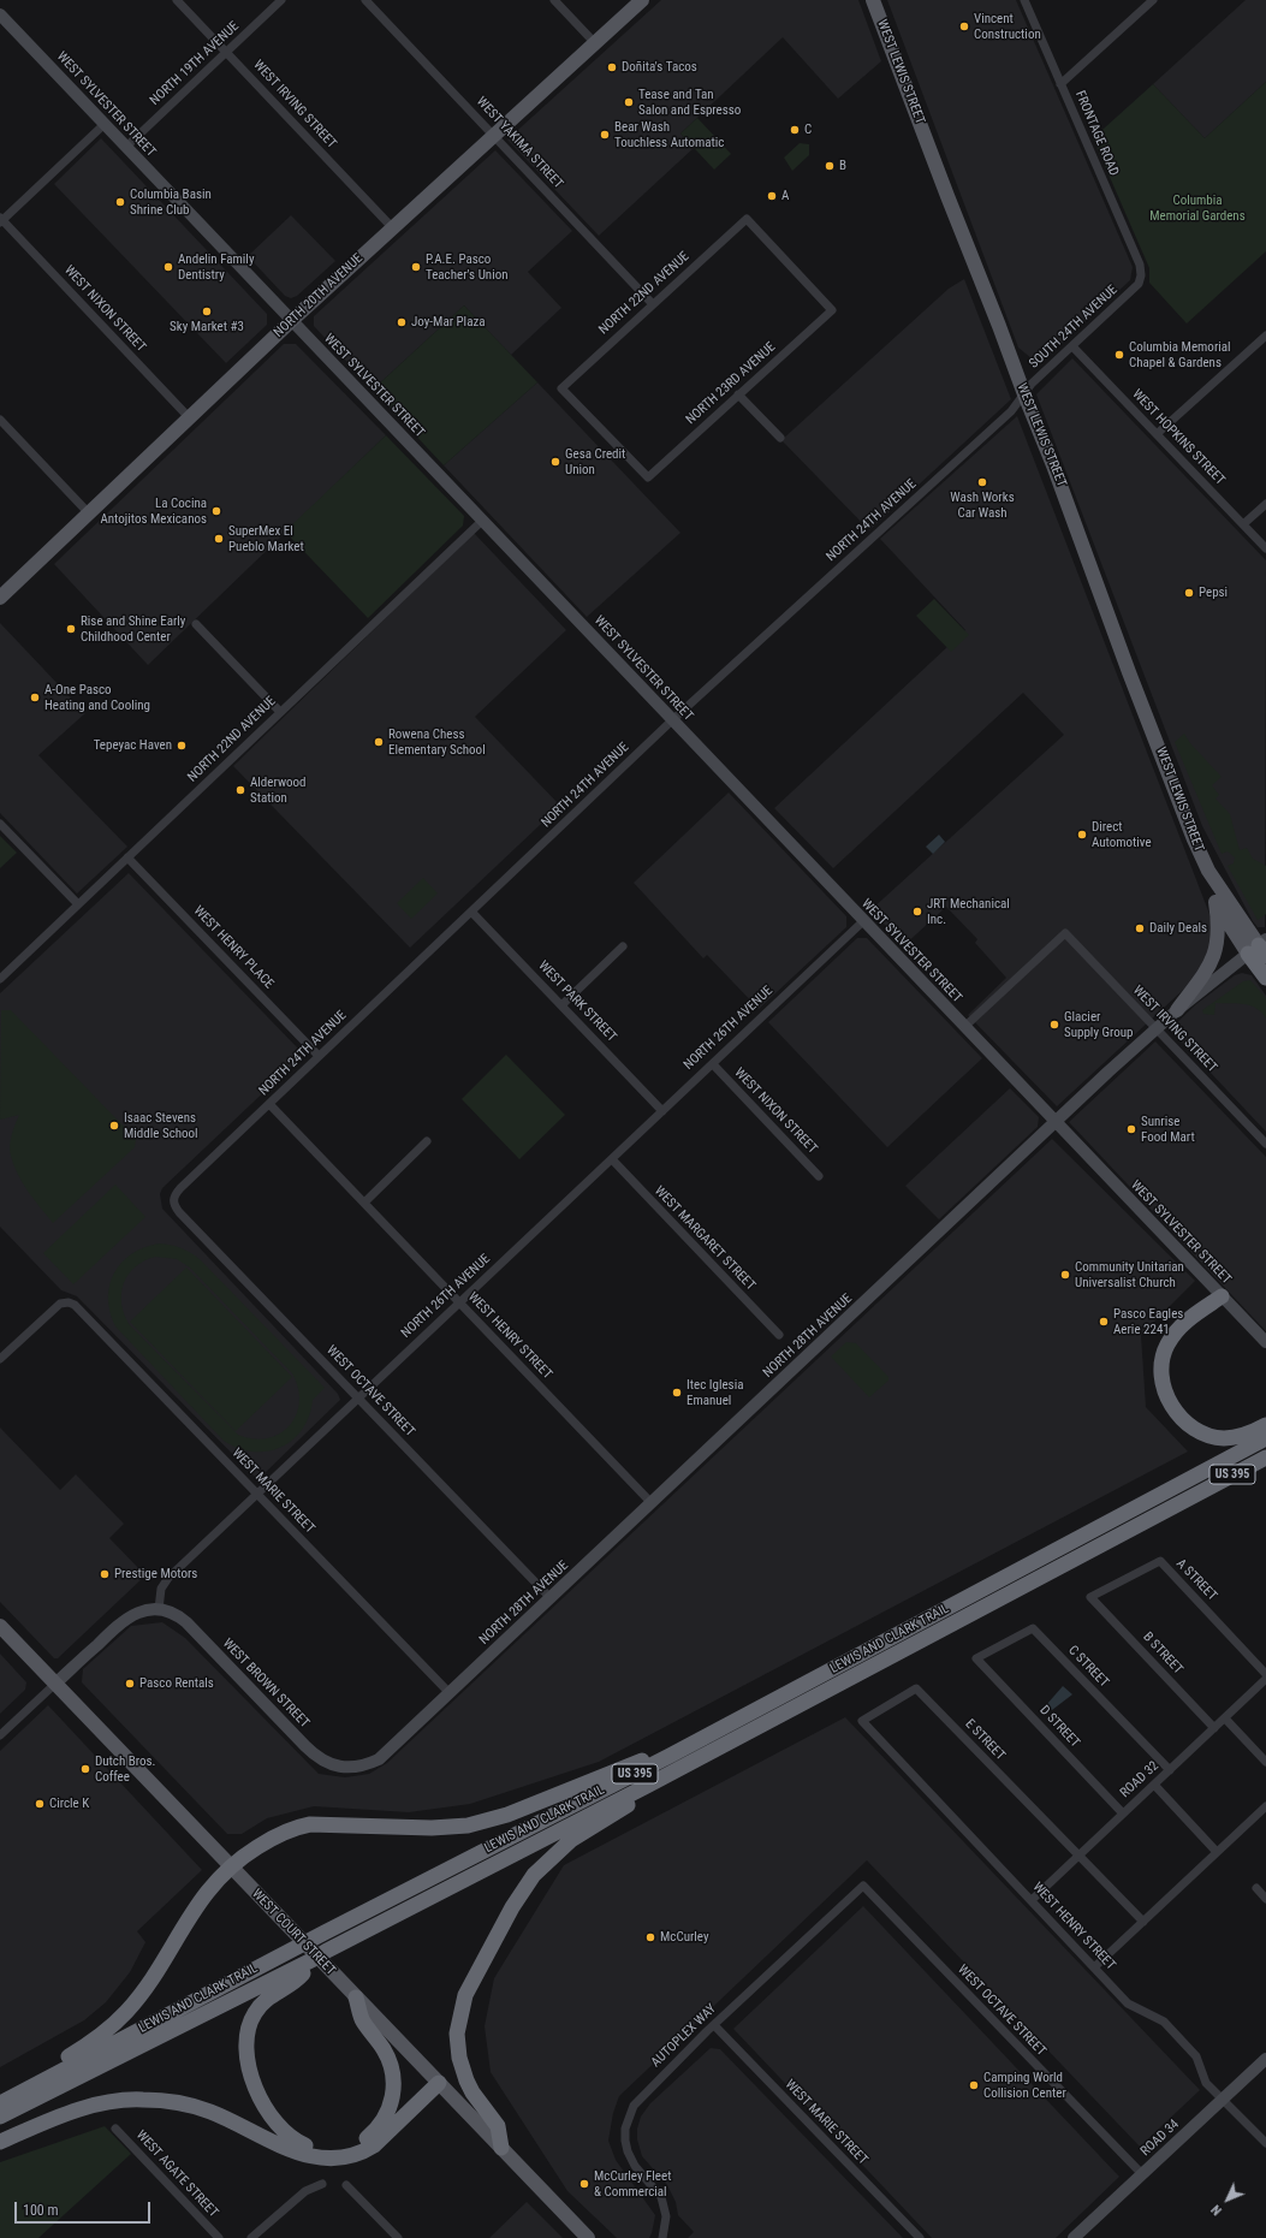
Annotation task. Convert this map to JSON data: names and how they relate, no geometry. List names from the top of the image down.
{
  "streets": {
    "highway": ["US 395", "LEWIS AND CLARK TRAIL"],
    "main road": ["WEST LEWIS STREET", "NORTH 20TH AVENUE", "WEST COURT STREET"],
    "street": [
      "NORTH 19TH AVENUE",
      "WEST SYLVESTER STREET",
      "WEST IRVING STREET",
      "FRONTAGE ROAD",
      "WEST YAKIMA STREET",
      "NORTH 22ND AVENUE",
      "WEST NIXON STREET",
      "SOUTH 24TH AVENUE",
      "NORTH 23RD AVENUE",
      "WEST HOPKINS STREET",
      "NORTH 24TH AVENUE",
      "WEST HENRY PLACE",
      "WEST PARK STREET",
      "NORTH 26TH AVENUE",
      "WEST MARGARET STREET",
      "WEST HENRY STREET",
      "NORTH 28TH AVENUE",
      "WEST OCTAVE STREET",
      "WEST MARIE STREET",
      "A STREET",
      "B STREET",
      "C STREET",
      "WEST BROWN STREET",
      "D STREET",
      "E STREET",
      "ROAD 32",
      "AUTOPLEX WAY",
      "ROAD 34",
      "WEST AGATE STREET"
    ]
  },
  "crossings": [
    ["NORTH 19TH AVENUE", "WEST SYLVESTER STREET"],
    ["NORTH 19TH AVENUE", "WEST IRVING STREET"],
    ["WEST LEWIS STREET", "SOUTH 24TH AVENUE"],
    ["WEST LEWIS STREET", "NORTH 24TH AVENUE"],
    ["WEST LEWIS STREET", "NORTH 28TH AVENUE"],
    ["WEST SYLVESTER STREET", "WEST IRVING STREET"],
    ["WEST SYLVESTER STREET", "NORTH 22ND AVENUE"],
    ["WEST SYLVESTER STREET", "NORTH 20TH AVENUE"],
    ["WEST SYLVESTER STREET", "NORTH 24TH AVENUE"],
    ["WEST SYLVESTER STREET", "NORTH 26TH AVENUE"],
    ["WEST SYLVESTER STREET", "NORTH 28TH AVENUE"],
    ["WEST IRVING STREET", "NORTH 20TH AVENUE"],
    ["WEST IRVING STREET", "NORTH 28TH AVENUE"],
    ["FRONTAGE ROAD", "SOUTH 24TH AVENUE"],
    ["WEST YAKIMA STREET", "NORTH 22ND AVENUE"],
    ["WEST YAKIMA STREET", "NORTH 20TH AVENUE"],
    ["NORTH 22ND AVENUE", "NORTH 23RD AVENUE"],
    ["NORTH 22ND AVENUE", "WEST HENRY PLACE"],
    ["NORTH 20TH AVENUE", "WEST NIXON STREET"],
    ["WEST NIXON STREET", "NORTH 26TH AVENUE"],
    ["SOUTH 24TH AVENUE", "WEST HOPKINS STREET"],
    ["SOUTH 24TH AVENUE", "NORTH 24TH AVENUE"],
    ["NORTH 24TH AVENUE", "WEST HENRY PLACE"],
    ["NORTH 24TH AVENUE", "WEST PARK STREET"],
    ["NORTH 24TH AVENUE", "WEST HENRY STREET"],
    ["NORTH 24TH AVENUE", "WEST OCTAVE STREET"],
    ["WEST PARK STREET", "NORTH 26TH AVENUE"],
    ["NORTH 26TH AVENUE", "WEST MARGARET STREET"],
    ["NORTH 26TH AVENUE", "WEST HENRY STREET"],
    ["NORTH 26TH AVENUE", "WEST OCTAVE STREET"],
    ["NORTH 26TH AVENUE", "WEST MARIE STREET"],
    ["NORTH 26TH AVENUE", "WEST BROWN STREET"],
    ["WEST HENRY STREET", "NORTH 28TH AVENUE"],
    ["WEST HENRY STREET", "E STREET"],
    ["WEST HENRY STREET", "ROAD 32"],
    ["WEST HENRY STREET", "ROAD 34"],
    ["NORTH 28TH AVENUE", "WEST OCTAVE STREET"],
    ["NORTH 28TH AVENUE", "WEST MARIE STREET"],
    ["NORTH 28TH AVENUE", "WEST BROWN STREET"],
    ["WEST OCTAVE STREET", "AUTOPLEX WAY"],
    ["WEST OCTAVE STREET", "ROAD 34"],
    ["WEST MARIE STREET", "AUTOPLEX WAY"],
    ["A STREET", "B STREET"],
    ["B STREET", "ROAD 32"],
    ["C STREET", "D STREET"],
    ["C STREET", "ROAD 32"],
    ["D STREET", "ROAD 32"],
    ["E STREET", "ROAD 32"]
  ],
  "parks": ["Columbia Memorial Gardens"],
  "places": [
    "Vincent Construction",
    "Doñita's Tacos",
    "Tease and Tan Salon and Espresso",
    "C",
    "Bear Wash Touchless Automatic",
    "B",
    "A",
    "Columbia Basin Shrine Club",
    "Andelin Family Dentistry",
    "P.A.E. Pasco Teacher's Union",
    "Sky Market #3",
    "Joy-Mar Plaza",
    "Columbia Memorial Chapel & Gardens",
    "Gesa Credit Union",
    "Wash Works Car Wash",
    "La Cocina Antojitos Mexicanos",
    "SuperMex El Pueblo Market",
    "Pepsi",
    "Rise and Shine Early Childhood Center",
    "A-One Pasco Heating and Cooling",
    "Rowena Chess Elementary School",
    "Tepeyac Haven",
    "Alderwood Station",
    "Direct Automotive",
    "JRT Mechanical Inc.",
    "Daily Deals",
    "Glacier Supply Group",
    "Isaac Stevens Middle School",
    "Sunrise Food Mart",
    "Community Unitarian Universalist Church",
    "Pasco Eagles Aerie 2241",
    "Itec Iglesia Emanuel",
    "Prestige Motors",
    "Pasco Rentals",
    "Dutch Bros. Coffee",
    "Circle K",
    "McCurley",
    "Camping World Collision Center",
    "McCurley Fleet & Commercial"
  ],
  "scale_bar": "100 m",
  "north": "bottom left"
}
